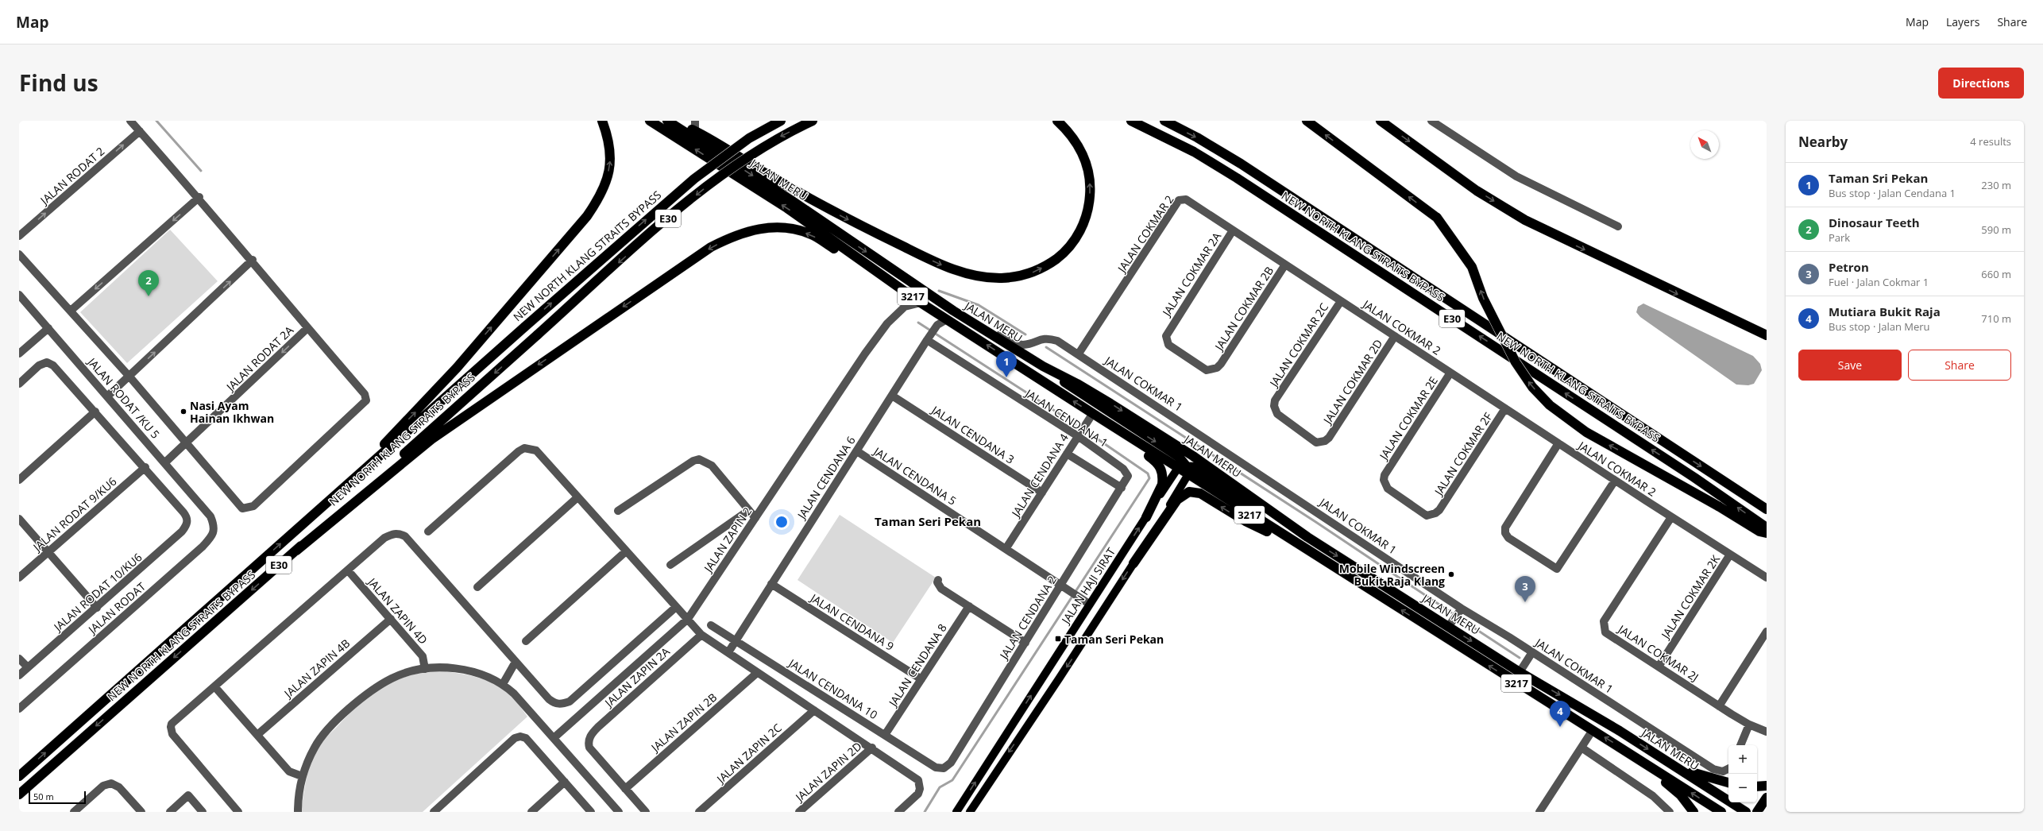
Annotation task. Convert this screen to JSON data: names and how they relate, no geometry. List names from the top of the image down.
{
  "streets": {
    "highway": [
      "JALAN MERU",
      "E30",
      "NEW NORTH KLANG STRAITS BYPASS",
      "3217"
    ],
    "main road": ["JALAN HAJI SIRAT"],
    "street": [
      "JALAN RODAT 2",
      "JALAN COKMAR 2",
      "JALAN COKMAR 2A",
      "JALAN COKMAR 2B",
      "JALAN COKMAR 2C",
      "JALAN RODAT 2A",
      "JALAN COKMAR 2D",
      "JALAN COKMAR 1",
      "JALAN RODAT /KU 5",
      "JALAN CENDANA 1",
      "JALAN COKMAR 2E",
      "JALAN CENDANA 3",
      "JALAN COKMAR 2F",
      "JALAN CENDANA 4",
      "JALAN CENDANA 5",
      "JALAN CENDANA 6",
      "JALAN RODAT 9/KU6",
      "JALAN ZAPIN 2",
      "JALAN RODAT 10/KU6",
      "JALAN COKMAR 2K",
      "JALAN RODAT",
      "JALAN ZAPIN 4D",
      "JALAN CENDANA 2",
      "JALAN CENDANA 9",
      "JALAN COKMAR 2J",
      "JALAN CENDANA 8",
      "JALAN ZAPIN 4B",
      "JALAN ZAPIN 2A",
      "JALAN CENDANA 10",
      "JALAN ZAPIN 2B",
      "JALAN ZAPIN 2C",
      "JALAN ZAPIN 2D"
    ]
  },
  "crossings": [
    ["JALAN MERU", "JALAN COKMAR 1"],
    ["JALAN MERU", "JALAN CENDANA 4"],
    ["JALAN MERU", "JALAN CENDANA 6"],
    ["JALAN MERU", "JALAN ZAPIN 2"],
    ["JALAN MERU", "JALAN HAJI SIRAT"],
    ["JALAN COKMAR 2", "JALAN COKMAR 2A"],
    ["JALAN COKMAR 2", "JALAN COKMAR 2B"],
    ["JALAN COKMAR 2", "JALAN COKMAR 2C"],
    ["JALAN COKMAR 2", "JALAN COKMAR 2D"],
    ["JALAN COKMAR 2", "JALAN COKMAR 1"],
    ["JALAN COKMAR 2", "JALAN COKMAR 2E"],
    ["JALAN COKMAR 2", "JALAN COKMAR 2F"],
    ["JALAN COKMAR 2", "JALAN COKMAR 2K"],
    ["JALAN COKMAR 2", "JALAN COKMAR 2J"],
    ["JALAN COKMAR 2A", "JALAN COKMAR 2B"],
    ["JALAN COKMAR 2C", "JALAN COKMAR 2D"],
    ["JALAN RODAT 2A", "JALAN RODAT /KU 5"],
    ["JALAN RODAT /KU 5", "JALAN RODAT"],
    ["JALAN CENDANA 1", "JALAN CENDANA 4"],
    ["JALAN CENDANA 1", "JALAN CENDANA 6"],
    ["JALAN CENDANA 1", "JALAN CENDANA 2"],
    ["JALAN COKMAR 2E", "JALAN COKMAR 2F"],
    ["JALAN CENDANA 3", "JALAN CENDANA 4"],
    ["JALAN CENDANA 3", "JALAN CENDANA 6"],
    ["JALAN CENDANA 4", "JALAN CENDANA 5"],
    ["JALAN CENDANA 5", "JALAN CENDANA 6"],
    ["JALAN CENDANA 5", "JALAN HAJI SIRAT"],
    ["JALAN CENDANA 5", "JALAN CENDANA 2"],
    ["JALAN CENDANA 6", "JALAN CENDANA 9"],
    ["JALAN CENDANA 6", "JALAN CENDANA 10"],
    ["JALAN RODAT 9/KU6", "JALAN RODAT 10/KU6"],
    ["JALAN COKMAR 2K", "JALAN COKMAR 2J"],
    ["JALAN ZAPIN 4D", "JALAN ZAPIN 4B"],
    ["JALAN CENDANA 2", "JALAN CENDANA 10"],
    ["JALAN CENDANA 9", "JALAN CENDANA 8"],
    ["JALAN CENDANA 8", "JALAN CENDANA 10"],
    ["JALAN ZAPIN 2A", "JALAN ZAPIN 2B"]
  ],
  "one_way": ["JALAN RODAT 2", "JALAN RODAT 2A"],
  "districts": ["Taman Seri Pekan"],
  "places": {
    "other": ["Nasi Ayam Hainan Ikhwan", "Mobile Windscreen Bukit Raja Klang"],
    "transit": ["Taman Seri Pekan"]
  },
  "scale_bar": "50 m",
  "north": "top left",
  "page": {
    "header": "Map",
    "nav": ["Map", "Layers", "Share"],
    "title": "Find us",
    "buttons": [
      "Directions",
      ["Save", "Share"]
    ],
    "heading": ["Nearby", "4 results"],
    "list": [
      {
        "mark": "1",
        "name": "Taman Sri Pekan",
        "note": "Bus stop · Jalan Cendana 1",
        "value": "230 m"
      },
      {
        "mark": "2",
        "name": "Dinosaur Teeth",
        "note": "Park",
        "value": "590 m"
      },
      {
        "mark": "3",
        "name": "Petron",
        "note": "Fuel · Jalan Cokmar 1",
        "value": "660 m"
      },
      {
        "mark": "4",
        "name": "Mutiara Bukit Raja",
        "note": "Bus stop · Jalan Meru",
        "value": "710 m"
      }
    ],
    "pins": [
      "2",
      "1",
      "3",
      "4"
    ],
    "map_buttons": ["+", "−"],
    "scale": "50 m"
  }
}
